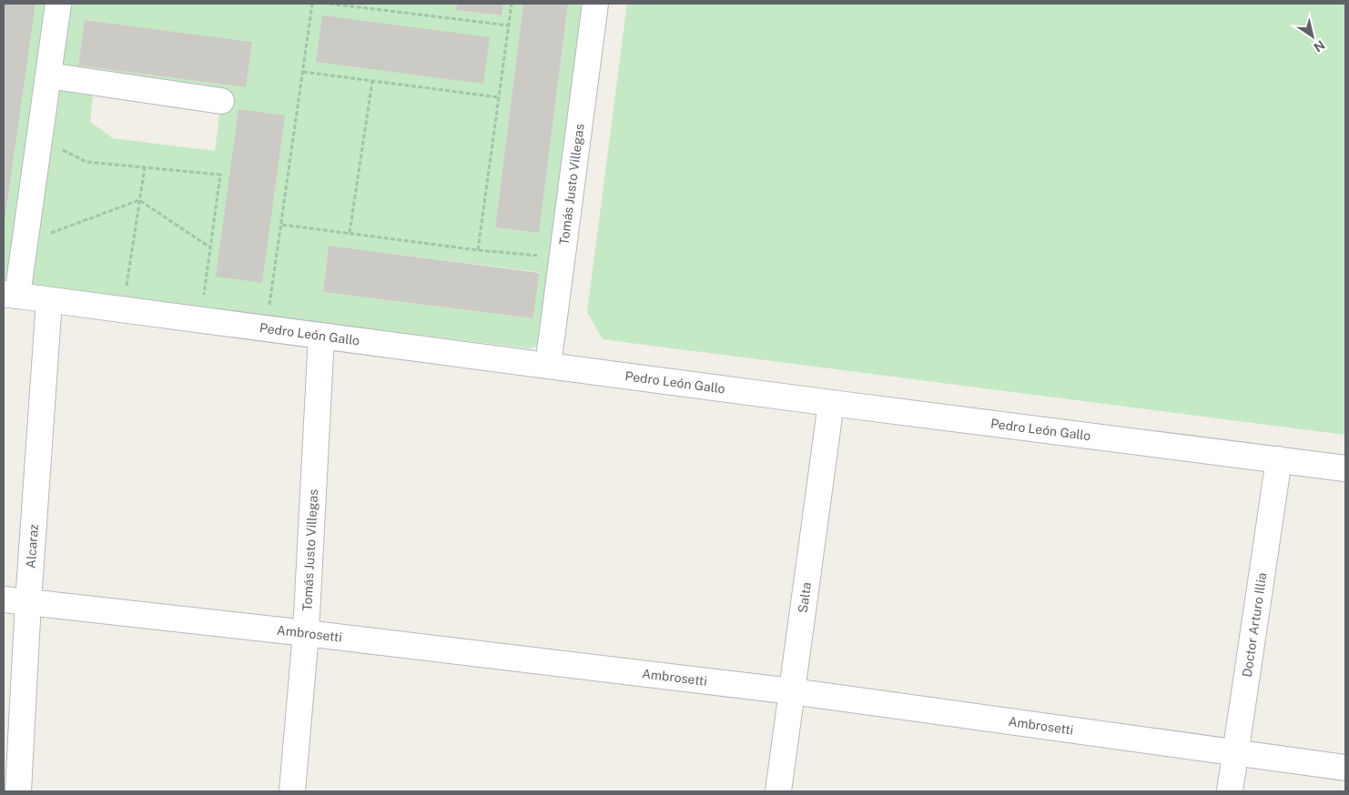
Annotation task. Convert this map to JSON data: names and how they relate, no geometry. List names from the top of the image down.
{
  "streets": {
    "street": [
      "Tomás Justo Villegas",
      "Pedro León Gallo",
      "Alcaraz",
      "Salta",
      "Doctor Arturo Illia",
      "Ambrosetti"
    ]
  },
  "crossings": [
    ["Tomás Justo Villegas", "Pedro León Gallo"],
    ["Tomás Justo Villegas", "Ambrosetti"],
    ["Pedro León Gallo", "Alcaraz"],
    ["Pedro León Gallo", "Salta"],
    ["Pedro León Gallo", "Doctor Arturo Illia"],
    ["Alcaraz", "Ambrosetti"],
    ["Salta", "Ambrosetti"],
    ["Doctor Arturo Illia", "Ambrosetti"]
  ],
  "north": "bottom right"
}
